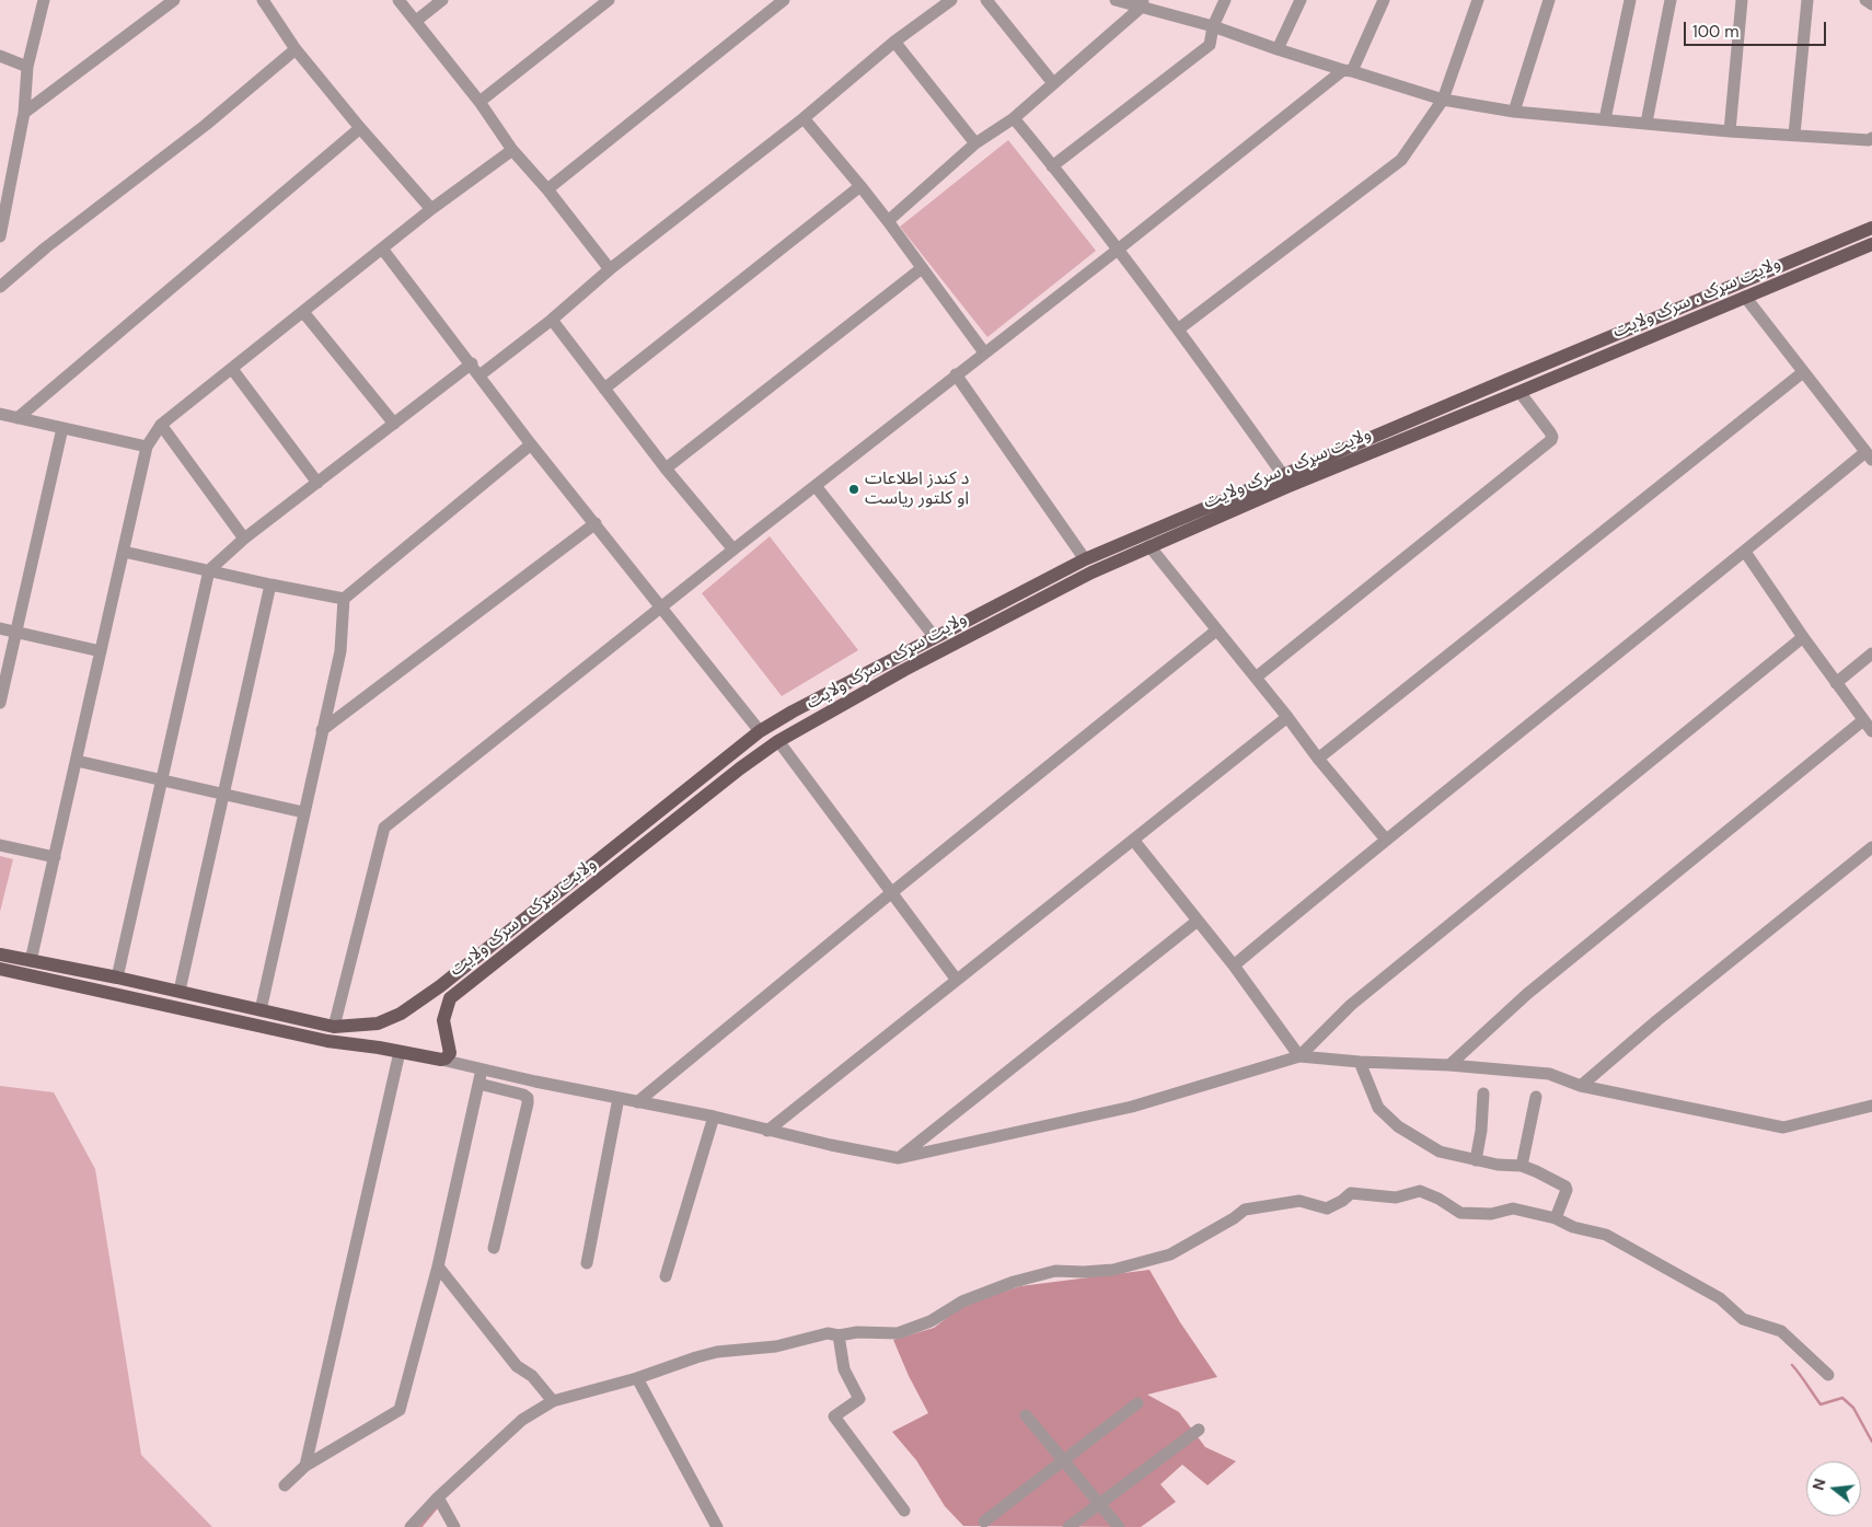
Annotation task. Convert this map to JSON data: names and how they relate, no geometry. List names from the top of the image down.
{
  "streets": {
    "main road": ["ولایت سړک ، سرک ولایت"]
  },
  "places": ["د کندز اطلاعات او کلتور ریاست"],
  "scale_bar": "100 m",
  "north": "left"
}
